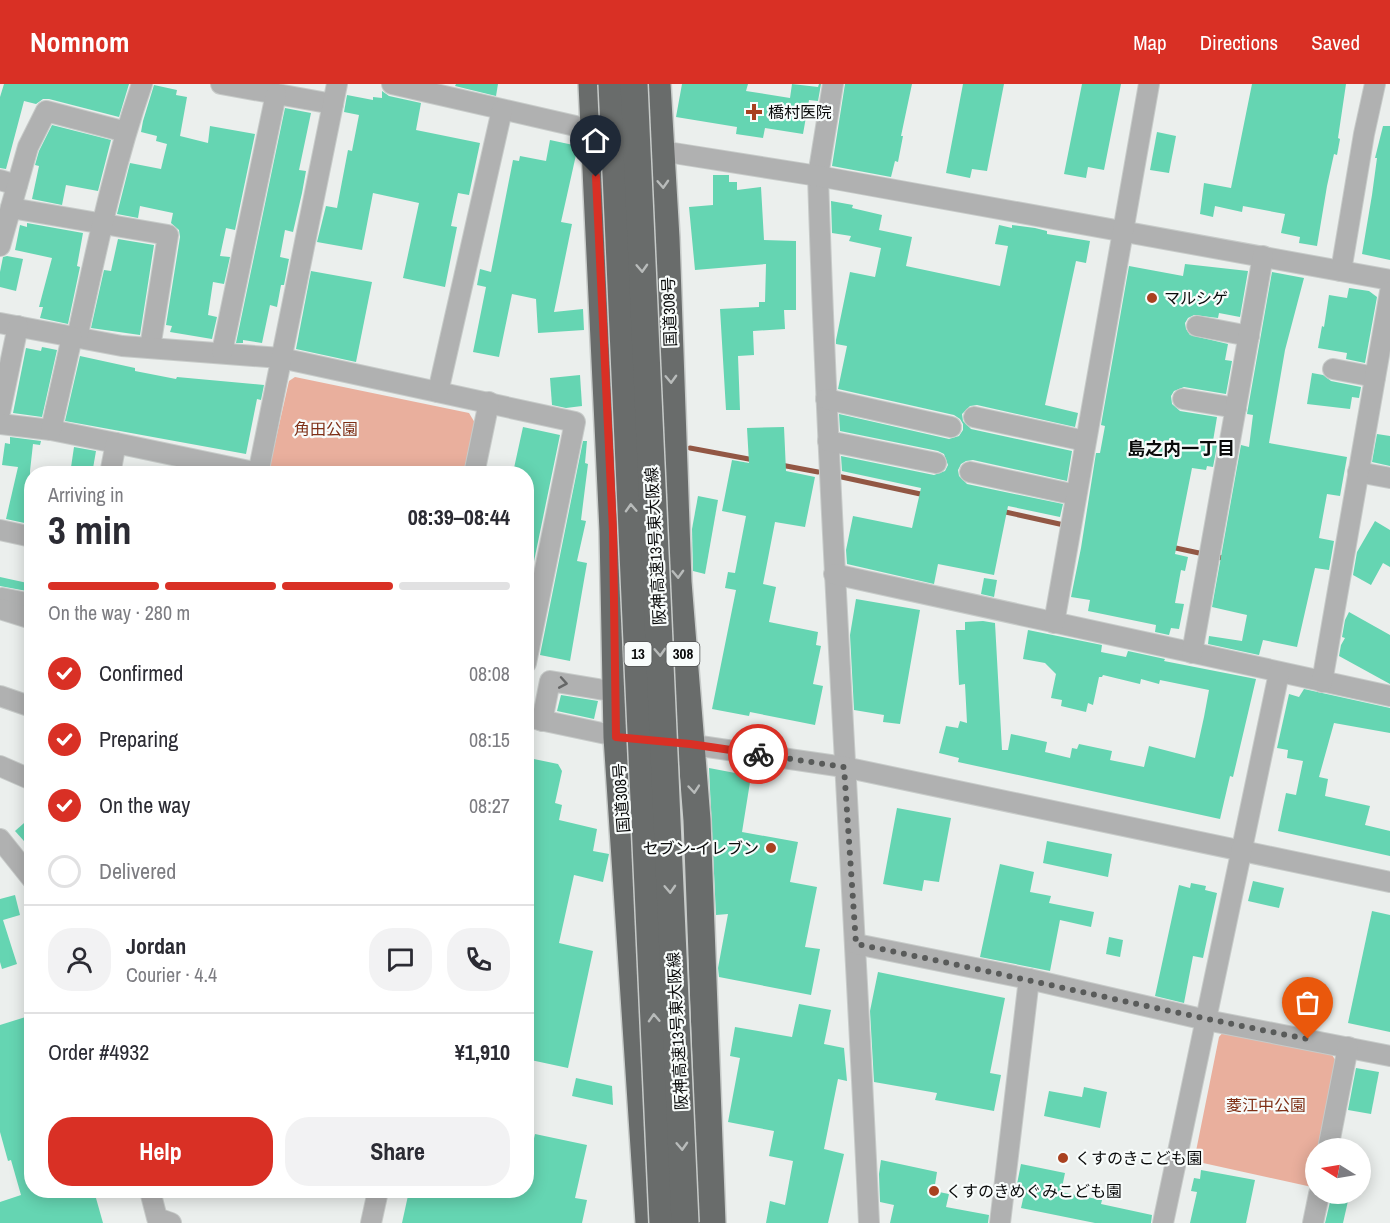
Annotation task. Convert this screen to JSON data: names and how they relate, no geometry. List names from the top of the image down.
{
  "streets": {
    "highway": [
      "国道308号",
      "阪神高速13号東大阪線",
      "13",
      "308"
    ]
  },
  "districts": ["島之内一丁目"],
  "parks": ["角田公園", "菱江中公園"],
  "places": {
    "health": ["橋村医院"],
    "other": [
      "マルシゲ",
      "セブン-イレブン",
      "くすのきこども園",
      "くすのきめぐみこども園"
    ]
  },
  "north": "left",
  "page": {
    "header": "Nomnom",
    "nav": ["Map", "Directions", "Saved"],
    "heading": ["3 min", "Arriving in", "08:39–08:44"],
    "panel": [
      "Jordan",
      "Courier · 4.4",
      "Order #4932",
      "¥1,910"
    ],
    "bar": "On the way · 280 m",
    "list": [
      ["Confirmed", "08:08"],
      ["Preparing", "08:15"],
      ["On the way", "08:27"],
      "Delivered"
    ],
    "buttons": ["Help", "Share"]
  }
}
